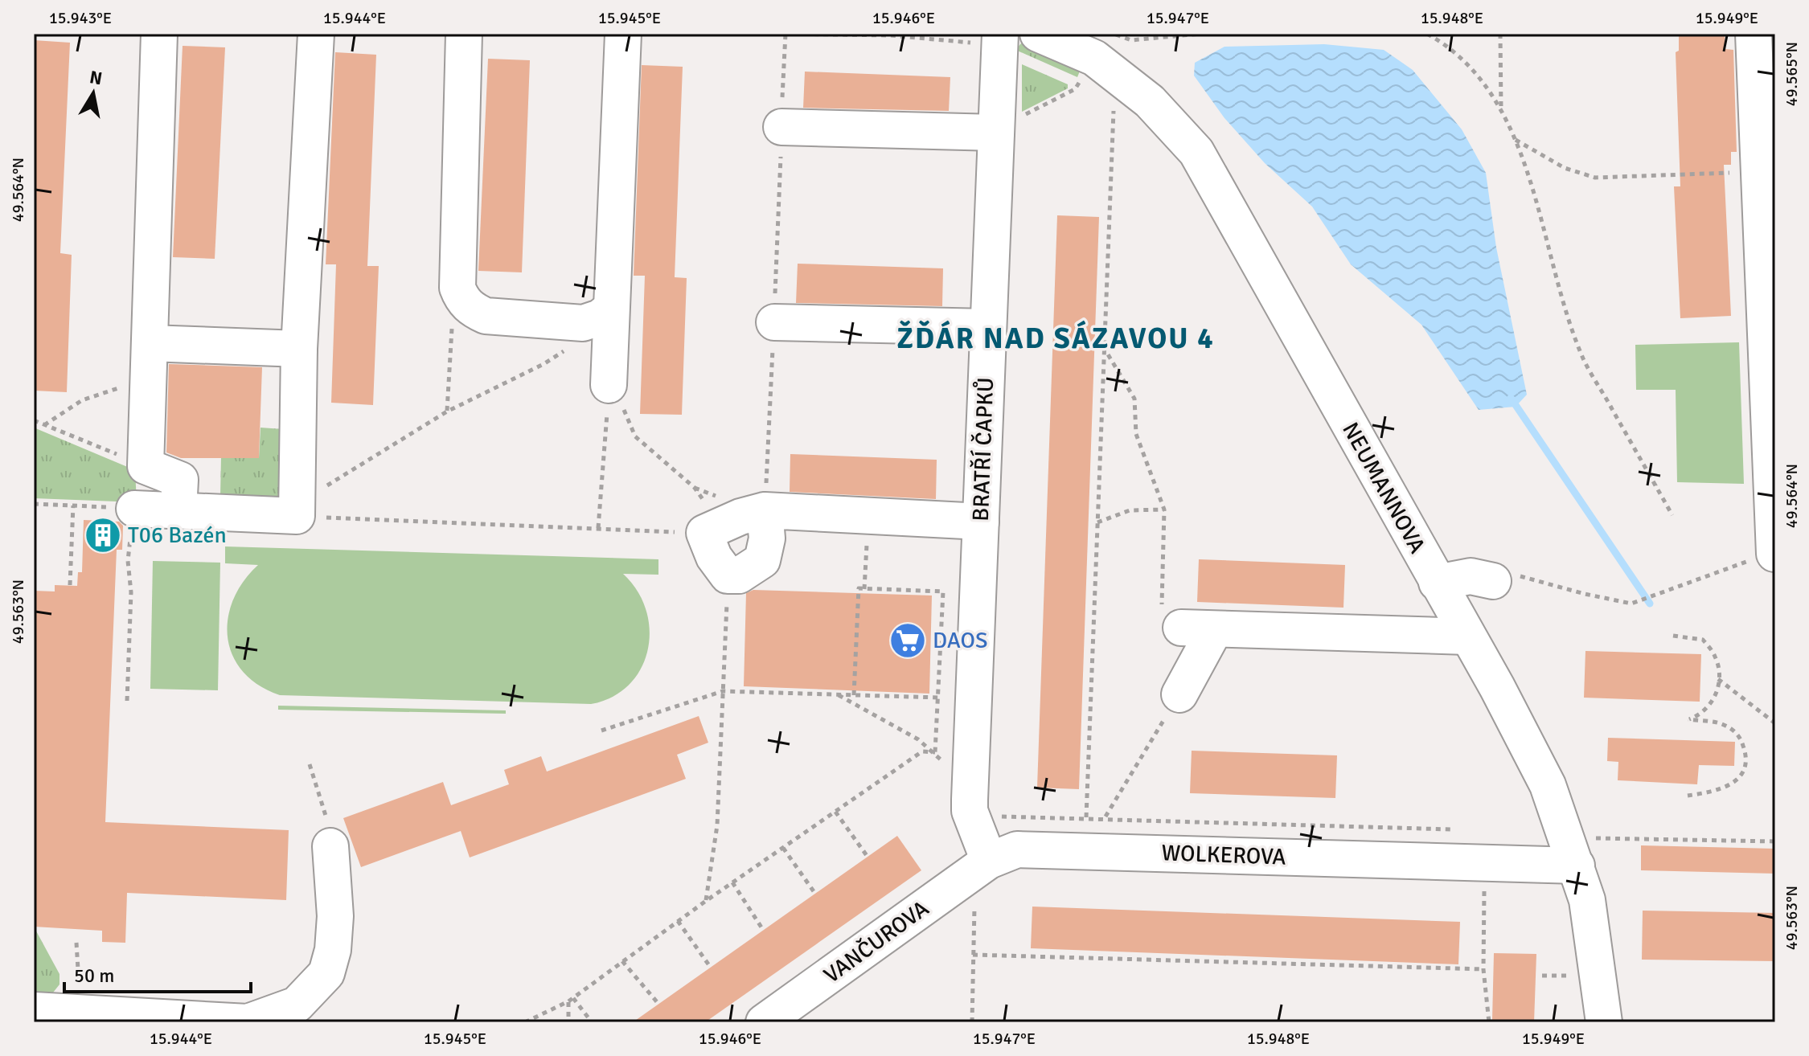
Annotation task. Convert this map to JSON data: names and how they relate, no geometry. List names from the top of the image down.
{
  "streets": {
    "street": [
      "BRATŘÍ ČAPKŮ",
      "NEUMANNOVA",
      "WOLKEROVA",
      "VANČUROVA"
    ]
  },
  "crossings": [
    ["BRATŘÍ ČAPKŮ", "WOLKEROVA"],
    ["BRATŘÍ ČAPKŮ", "VANČUROVA"],
    ["NEUMANNOVA", "WOLKEROVA"],
    ["WOLKEROVA", "VANČUROVA"]
  ],
  "districts": ["ŽĎÁR NAD SÁZAVOU 4"],
  "places": {
    "building": ["T06 Bazén"],
    "supermarket": ["DAOS"]
  },
  "scale_bar": "50 m",
  "north": "top",
  "coordinates": [
    "15.943°E",
    "15.944°E",
    "15.945°E",
    "15.946°E",
    "15.947°E",
    "15.948°E",
    "15.949°E",
    "49.565°N",
    "49.564°N",
    "49.563°N"
  ]
}
